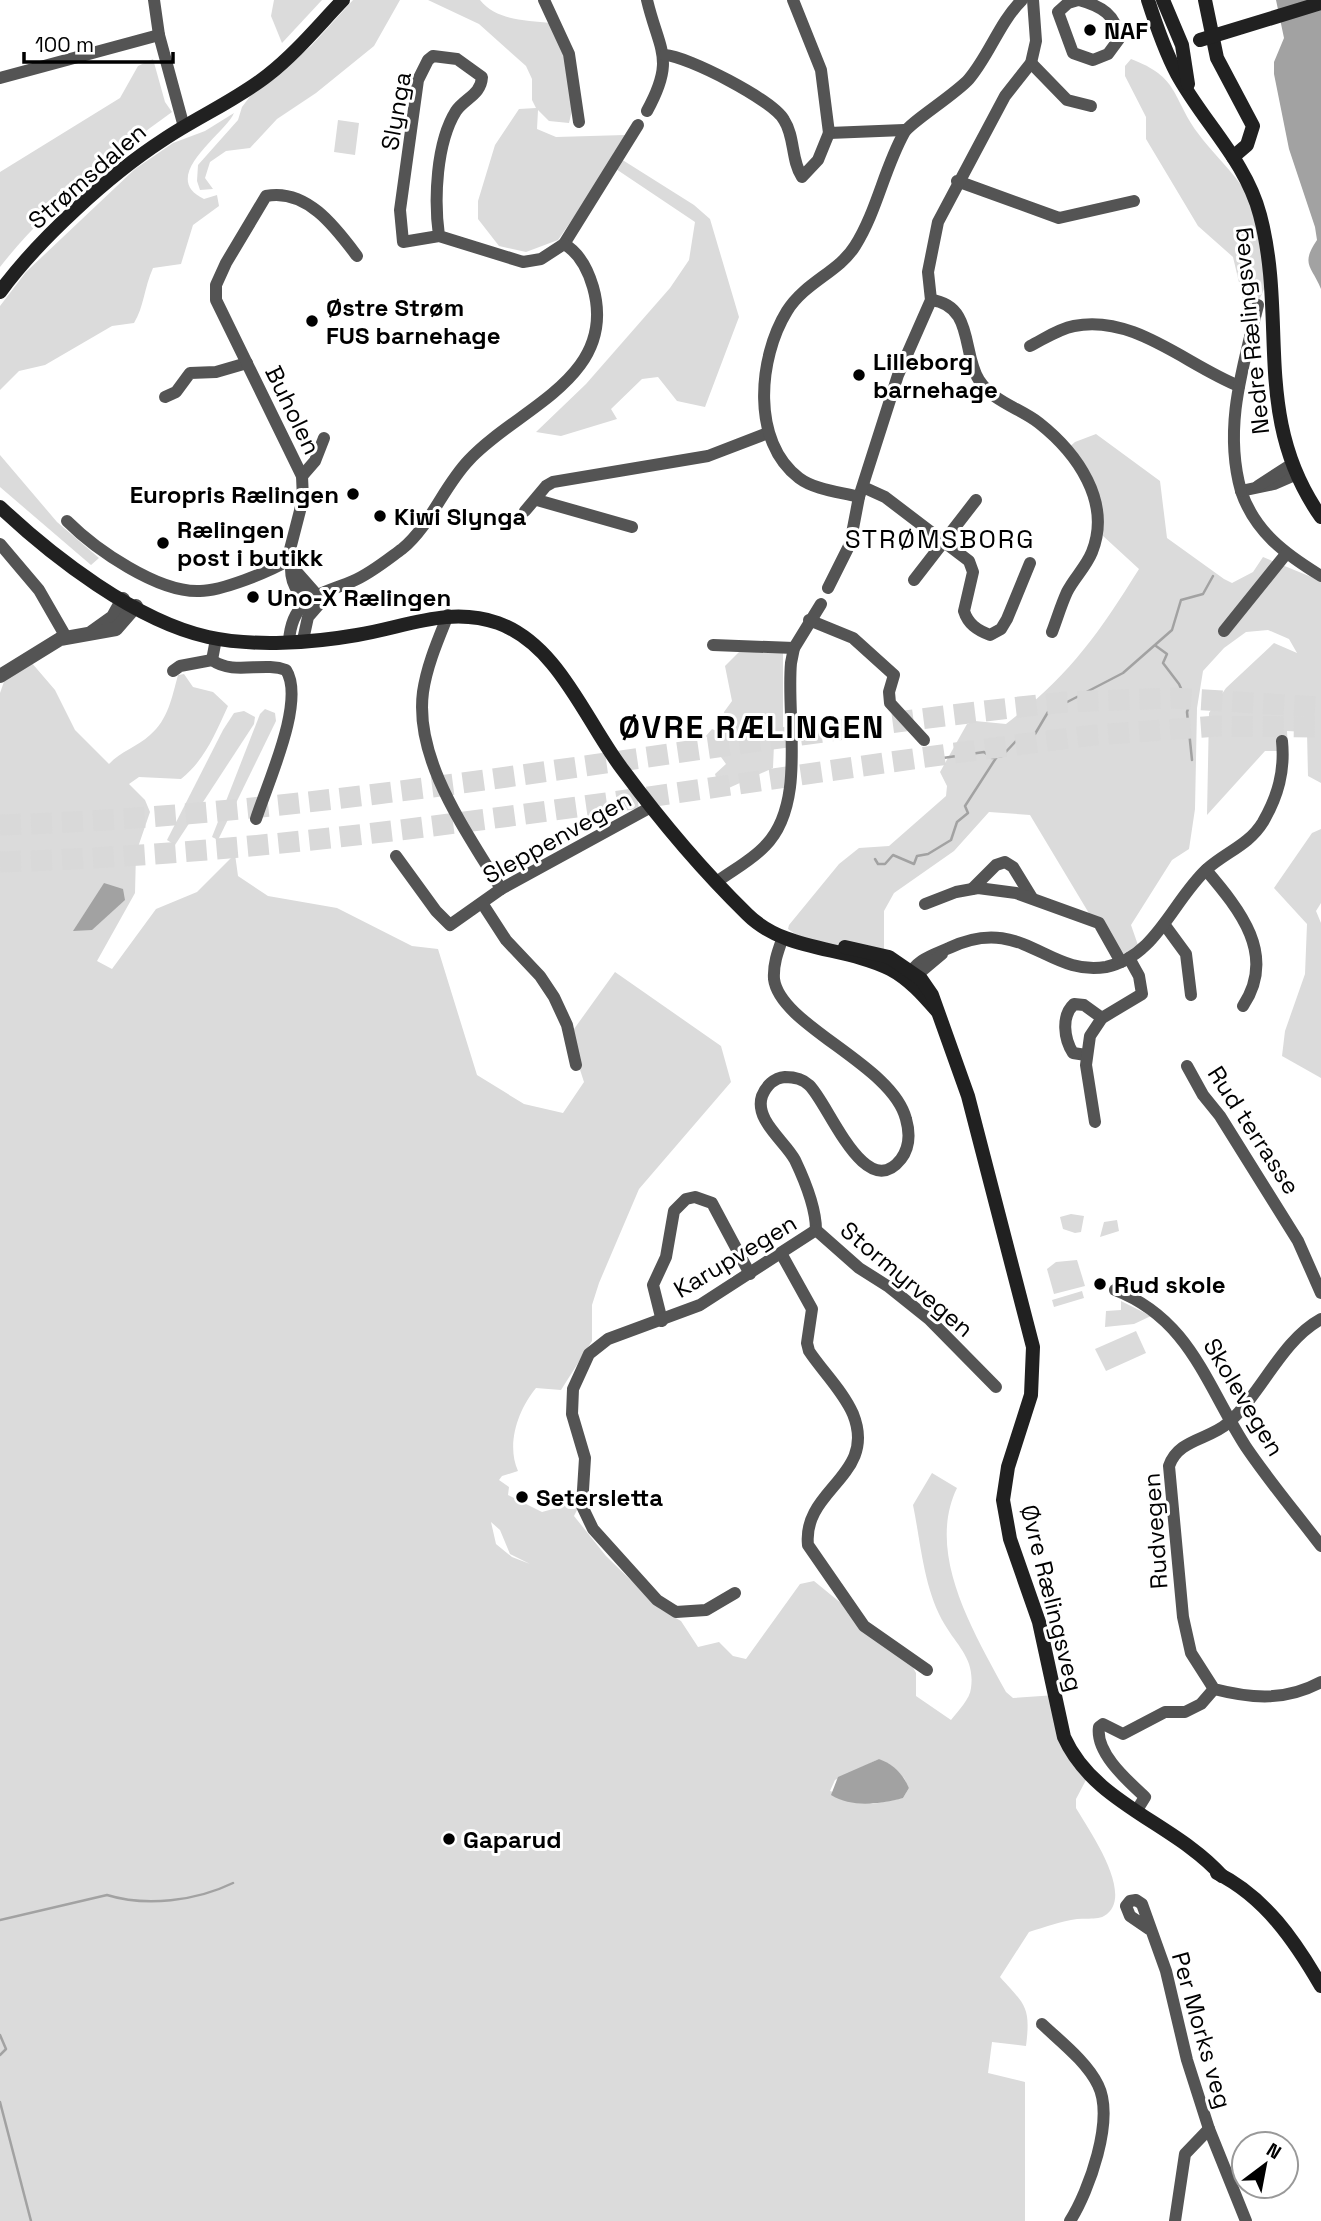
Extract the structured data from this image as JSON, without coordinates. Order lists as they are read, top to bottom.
{
  "streets": {
    "main road": ["Strømsdalen", "Nedre Rælingsveg", "Øvre Rælingsveg"],
    "street": [
      "Slynga",
      "Buholen",
      "Sleppenvegen",
      "Rud terrasse",
      "Karupvegen",
      "Stormyrvegen",
      "Skolevegen",
      "Rudvegen",
      "Per Morks veg"
    ]
  },
  "crossings": [
    ["Sleppenvegen", "Øvre Rælingsveg"],
    ["Karupvegen", "Stormyrvegen"],
    ["Stormyrvegen", "Øvre Rælingsveg"],
    ["Skolevegen", "Rudvegen"]
  ],
  "districts": ["STRØMSBORG", "ØVRE RÆLINGEN"],
  "places": [
    "NAF",
    "Østre Strøm FUS barnehage",
    "Lilleborg barnehage",
    "Europris Rælingen",
    "Kiwi Slynga",
    "Rælingen post i butikk",
    "Uno-X Rælingen",
    "Rud skole",
    "Setersletta",
    "Gaparud"
  ],
  "scale_bar": "100 m",
  "north": "top right"
}
